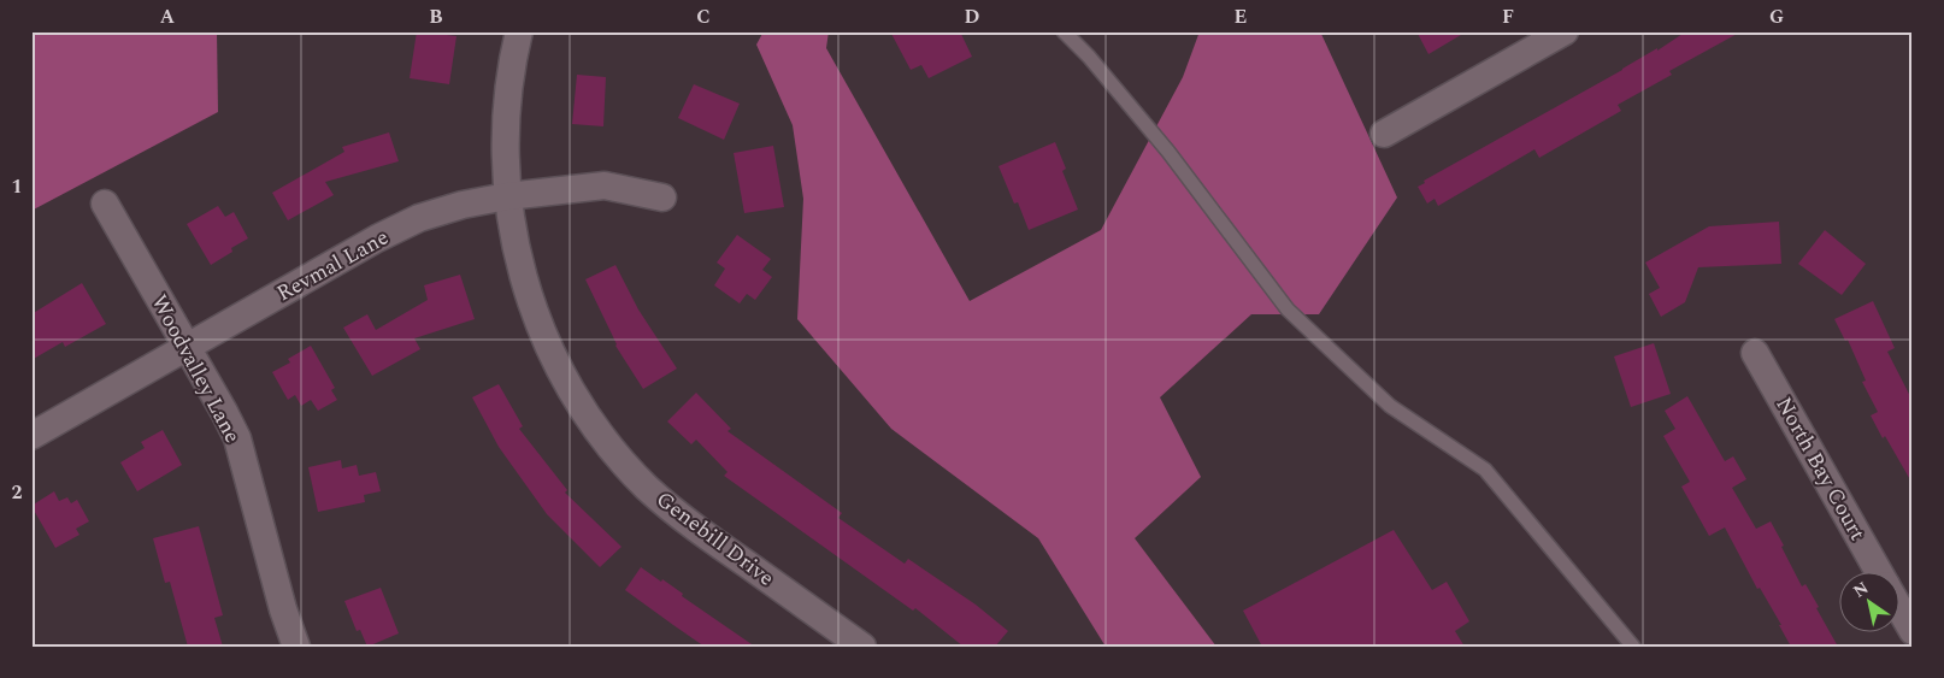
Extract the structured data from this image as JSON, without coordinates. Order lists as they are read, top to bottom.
{
  "streets": {
    "street": [
      "Revmal Lane",
      "Woodvalley Lane",
      "North Bay Court",
      "Genebill Drive"
    ]
  },
  "crossings": [
    ["Revmal Lane", "Woodvalley Lane"],
    ["Revmal Lane", "Genebill Drive"]
  ],
  "north": "top left",
  "grid": {
    "columns": [
      "A",
      "B",
      "C",
      "D",
      "E",
      "F",
      "G"
    ],
    "rows": ["1", "2"]
  }
}
